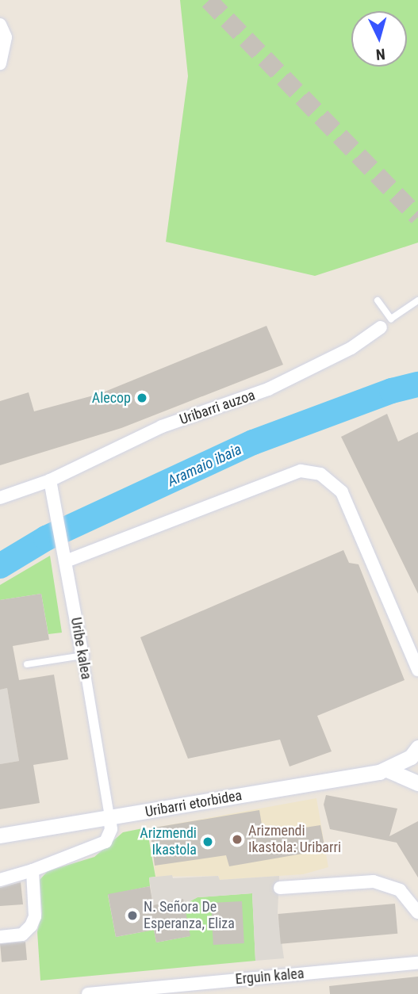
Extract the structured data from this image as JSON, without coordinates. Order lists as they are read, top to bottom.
{
  "streets": {
    "street": [
      "Uribarri auzoa",
      "Uribe kalea",
      "Uribarri etorbidea",
      "Erguin kalea"
    ]
  },
  "crossings": [
    ["Uribarri auzoa", "Uribe kalea"],
    ["Uribe kalea", "Uribarri etorbidea"]
  ],
  "water": ["Aramaio ibaia"],
  "places": [
    "Alecop",
    "Arizmendi Ikastola: Uribarri",
    "Arizmendi Ikastola",
    "N. Señora De Esperanza, Eliza"
  ],
  "north": "bottom"
}
